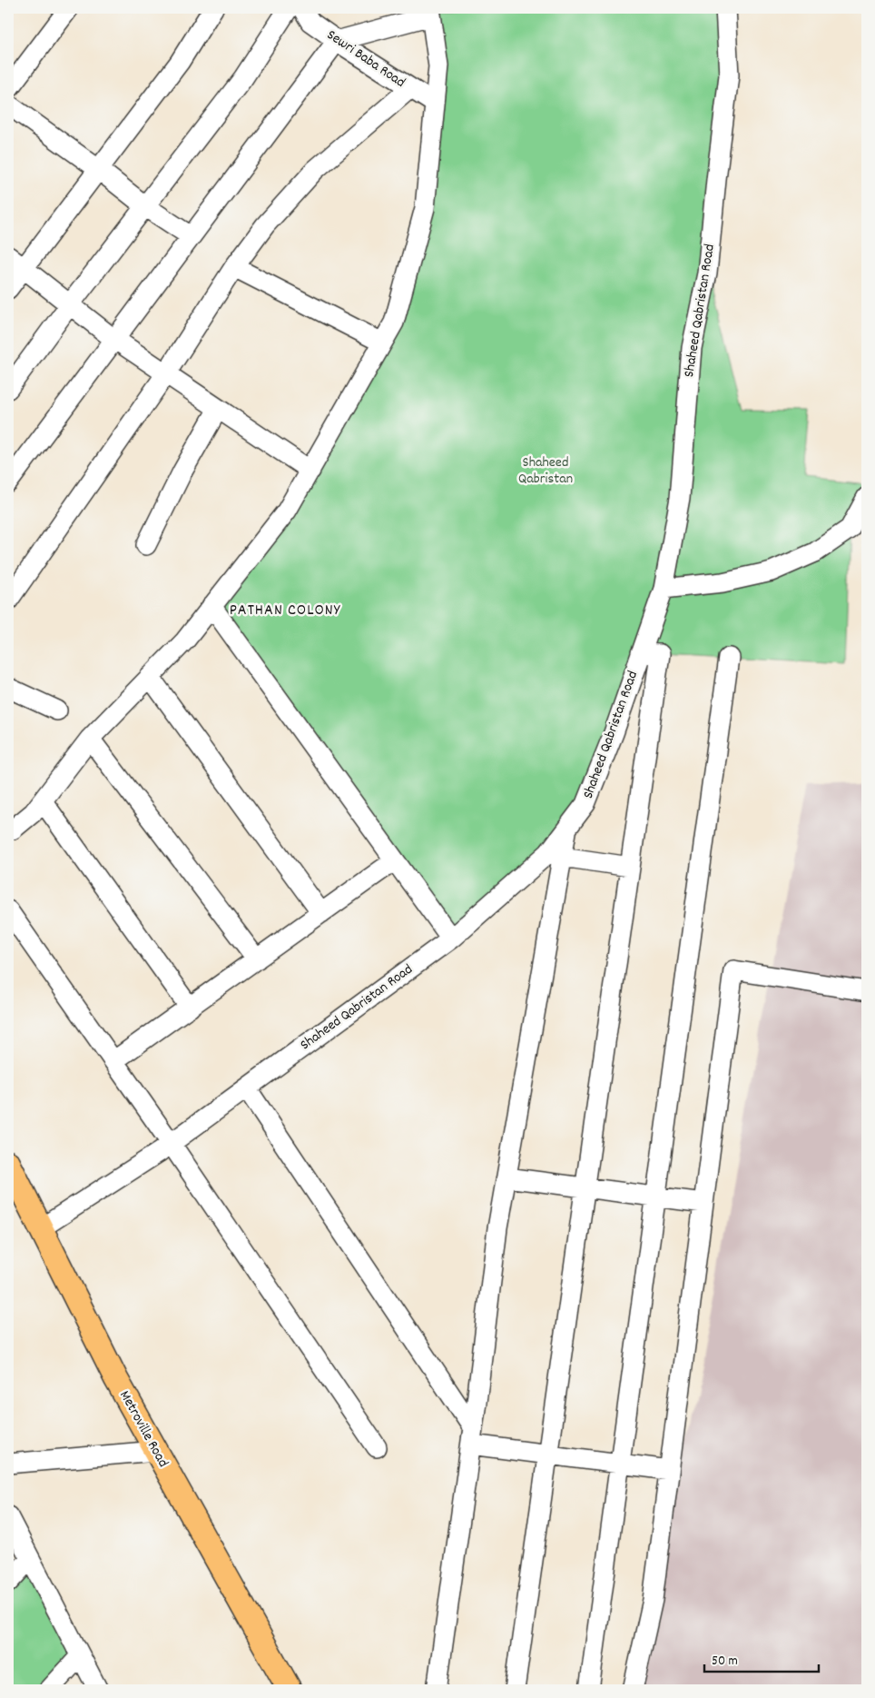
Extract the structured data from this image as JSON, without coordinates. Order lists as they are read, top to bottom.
{
  "streets": {
    "main road": ["Metroville Road"],
    "street": ["Sewri Baba Road", "Shaheed Qabristan Road"]
  },
  "crossings": [
    ["Shaheed Qabristan Road", "Metroville Road"]
  ],
  "districts": ["PATHAN COLONY"],
  "parks": ["Shaheed Qabristan"],
  "scale_bar": "50 m"
}
